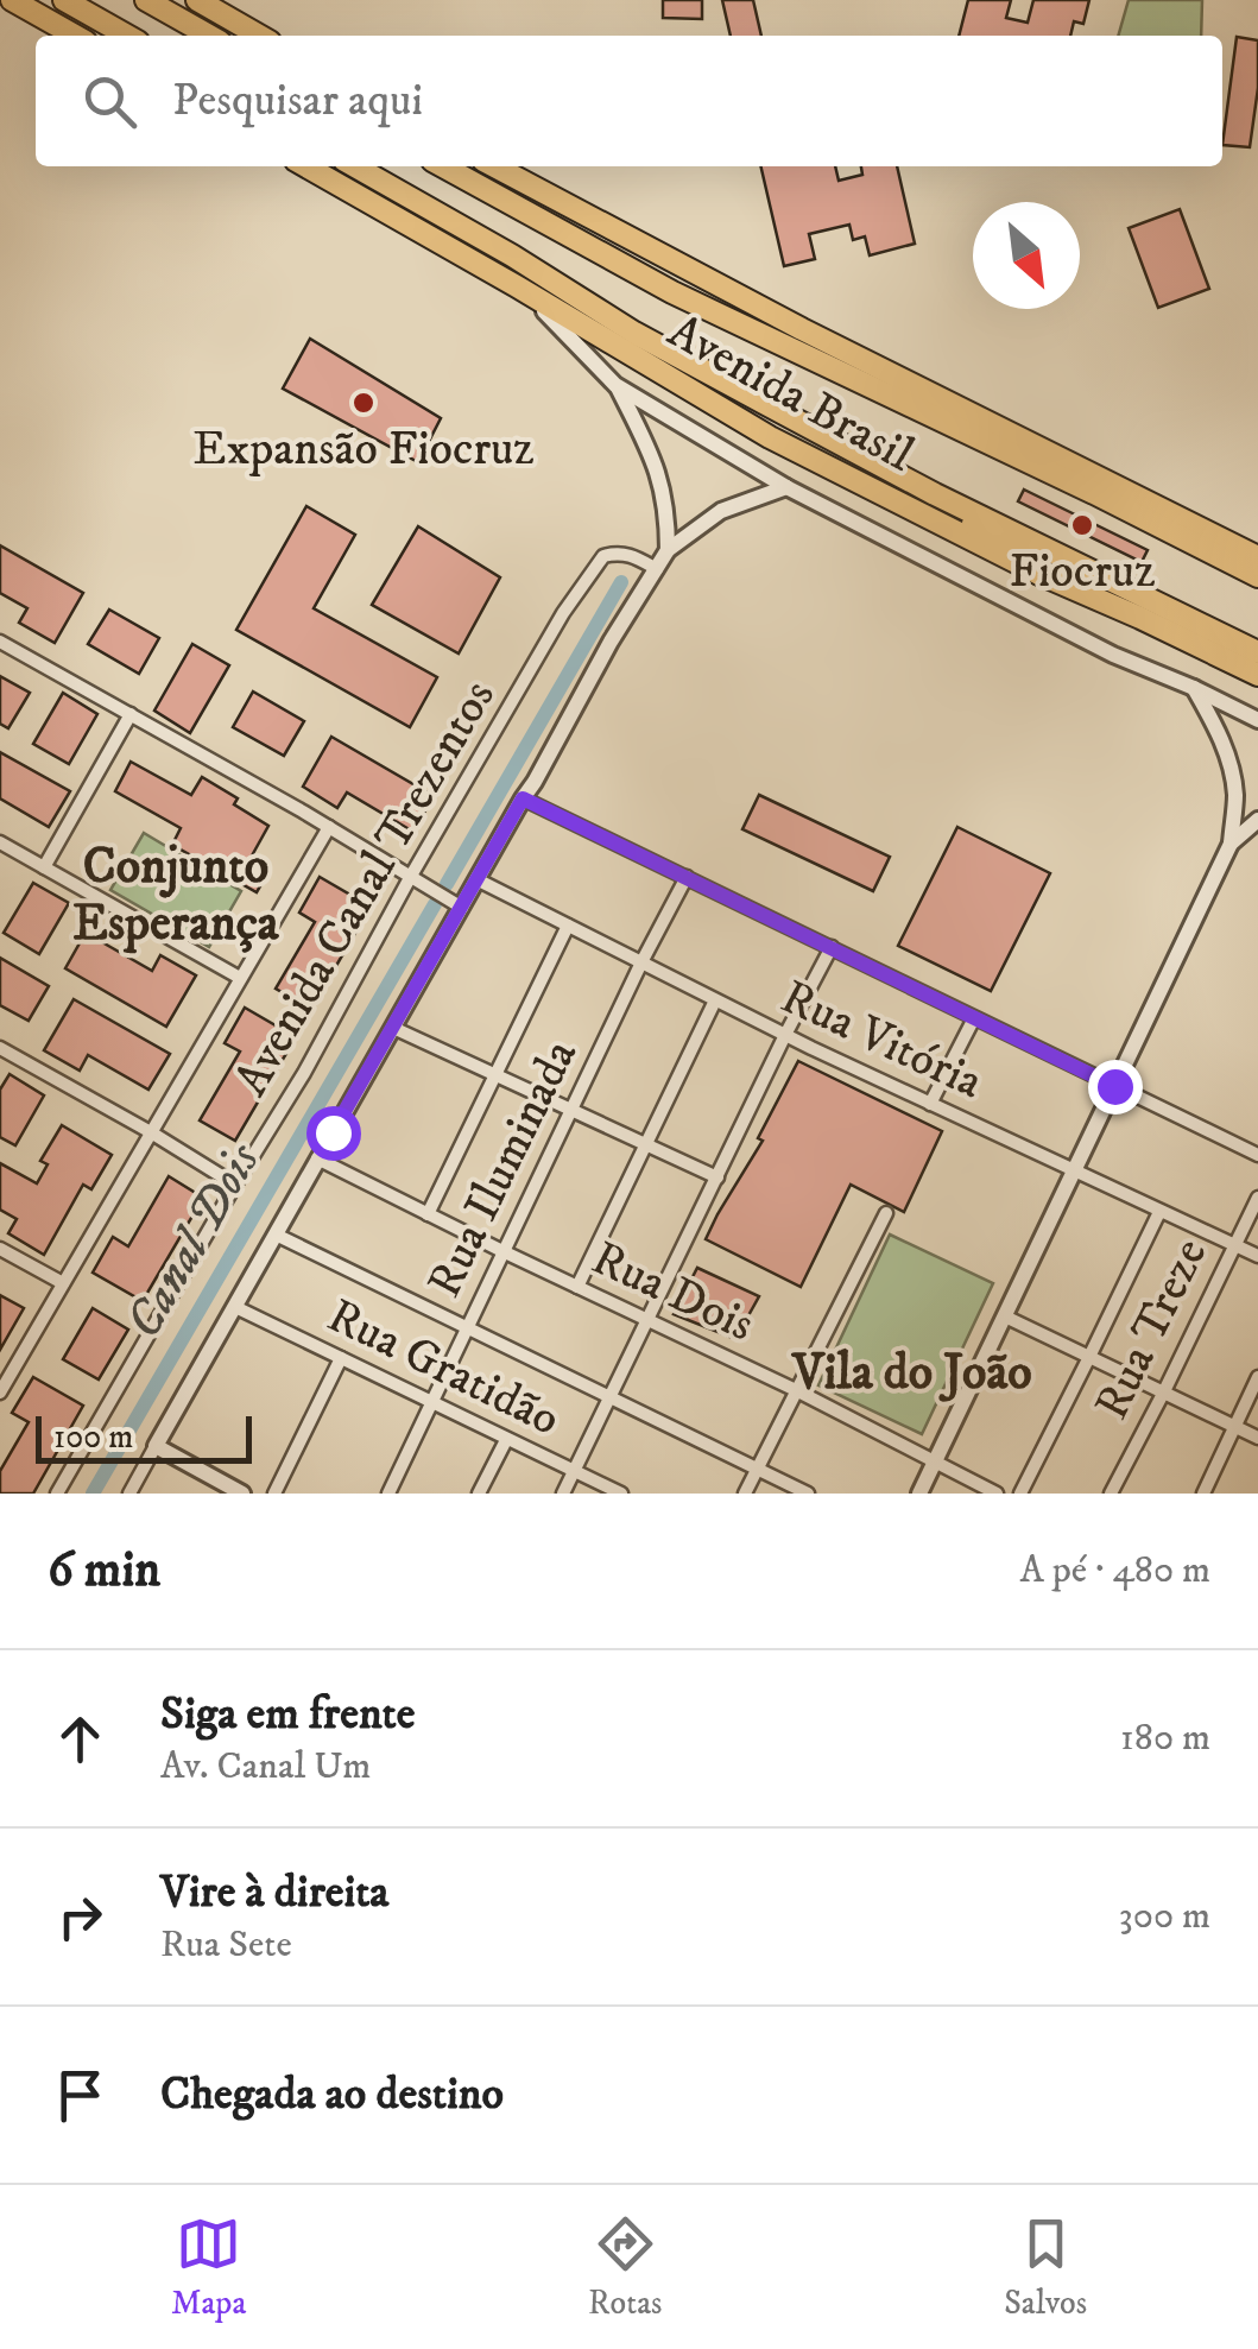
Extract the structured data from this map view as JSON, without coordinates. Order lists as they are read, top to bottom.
{
  "streets": {
    "highway": ["Avenida Brasil"],
    "street": [
      "Avenida Canal Trezentos",
      "Rua Vitória",
      "Rua Iluminada",
      "Rua Dois",
      "Rua Treze",
      "Rua Gratidão"
    ]
  },
  "crossings": [
    ["Rua Vitória", "Rua Iluminada"],
    ["Rua Vitória", "Rua Treze"],
    ["Rua Iluminada", "Rua Dois"],
    ["Rua Iluminada", "Rua Gratidão"]
  ],
  "districts": ["Conjunto Esperança", "Vila do João"],
  "water": ["Canal Dois"],
  "places": ["Expansão Fiocruz", "Fiocruz"],
  "scale_bar": "100 m",
  "north": "bottom right",
  "page": {
    "search": "Pesquisar aqui",
    "scale": "100 m",
    "heading": ["6 min", "A pé · 480 m"],
    "list": [
      ["Siga em frente", "Av. Canal Um", "180 m"],
      ["Vire à direita", "Rua Sete", "300 m"],
      "Chegada ao destino"
    ],
    "nav": ["Mapa", "Rotas", "Salvos"]
  }
}
